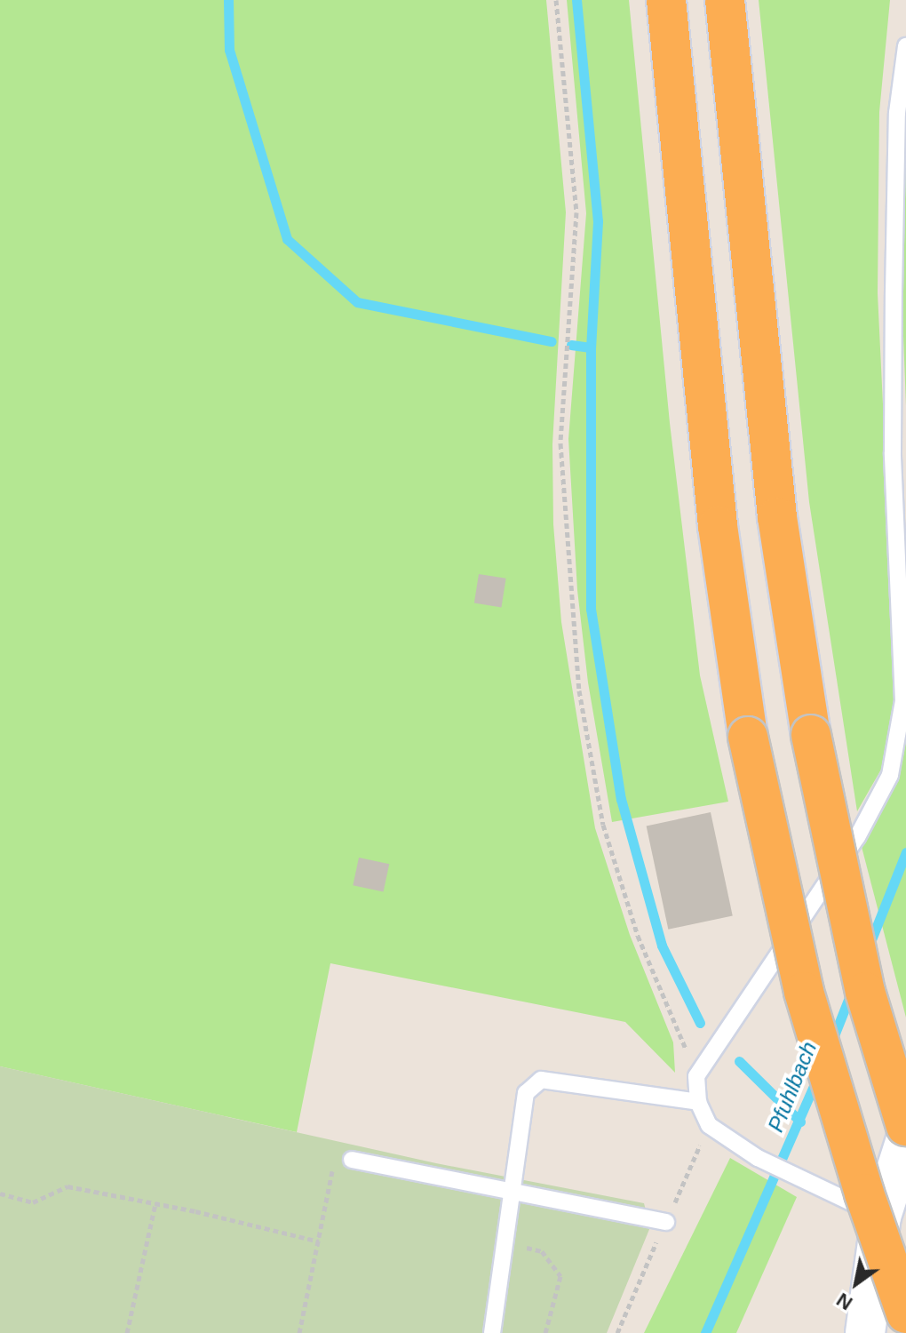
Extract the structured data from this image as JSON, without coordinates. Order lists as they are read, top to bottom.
{
  "water": ["Pfuhlbach"],
  "north": "bottom left"
}
